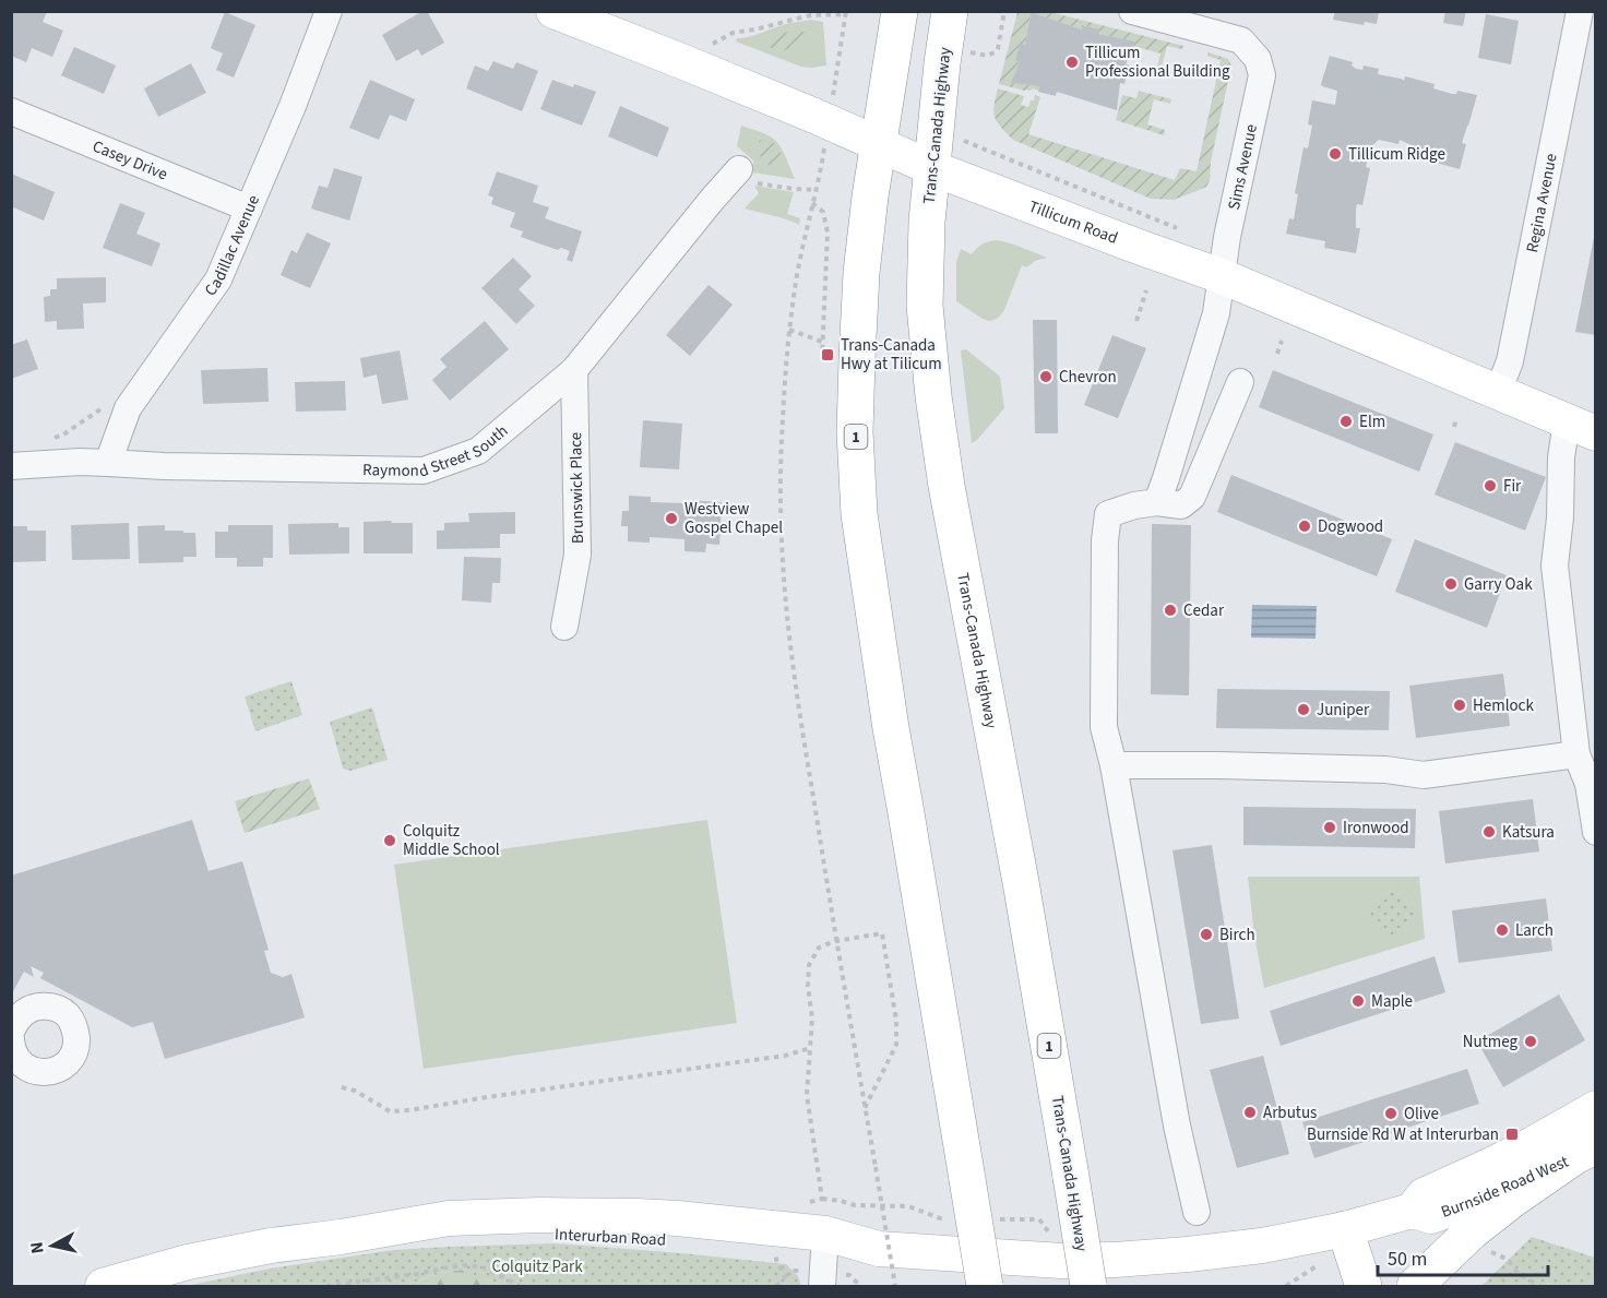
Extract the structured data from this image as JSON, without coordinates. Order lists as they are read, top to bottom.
{
  "streets": {
    "highway": ["Trans-Canada Highway", "1"],
    "main road": ["Tillicum Road", "Burnside Road West", "Interurban Road"],
    "street": [
      "Casey Drive",
      "Sims Avenue",
      "Regina Avenue",
      "Cadillac Avenue",
      "Raymond Street South",
      "Brunswick Place"
    ]
  },
  "crossings": [
    ["Trans-Canada Highway", "Tillicum Road"],
    ["Casey Drive", "Cadillac Avenue"],
    ["Sims Avenue", "Tillicum Road"],
    ["Regina Avenue", "Tillicum Road"],
    ["Tillicum Road", "1"],
    ["Cadillac Avenue", "Raymond Street South"],
    ["Raymond Street South", "Brunswick Place"]
  ],
  "parks": ["Colquitz Park"],
  "places": {
    "other": [
      "Tillicum Professional Building",
      "Tillicum Ridge",
      "Chevron",
      "Elm",
      "Fir",
      "Westview Gospel Chapel",
      "Dogwood",
      "Garry Oak",
      "Cedar",
      "Hemlock",
      "Juniper",
      "Ironwood",
      "Katsura",
      "Colquitz Middle School",
      "Larch",
      "Birch",
      "Maple",
      "Nutmeg",
      "Arbutus",
      "Olive"
    ],
    "transit": ["Trans-Canada Hwy at Tilicum", "Burnside Rd W at Interurban"]
  },
  "scale_bar": "50 m",
  "north": "left"
}
